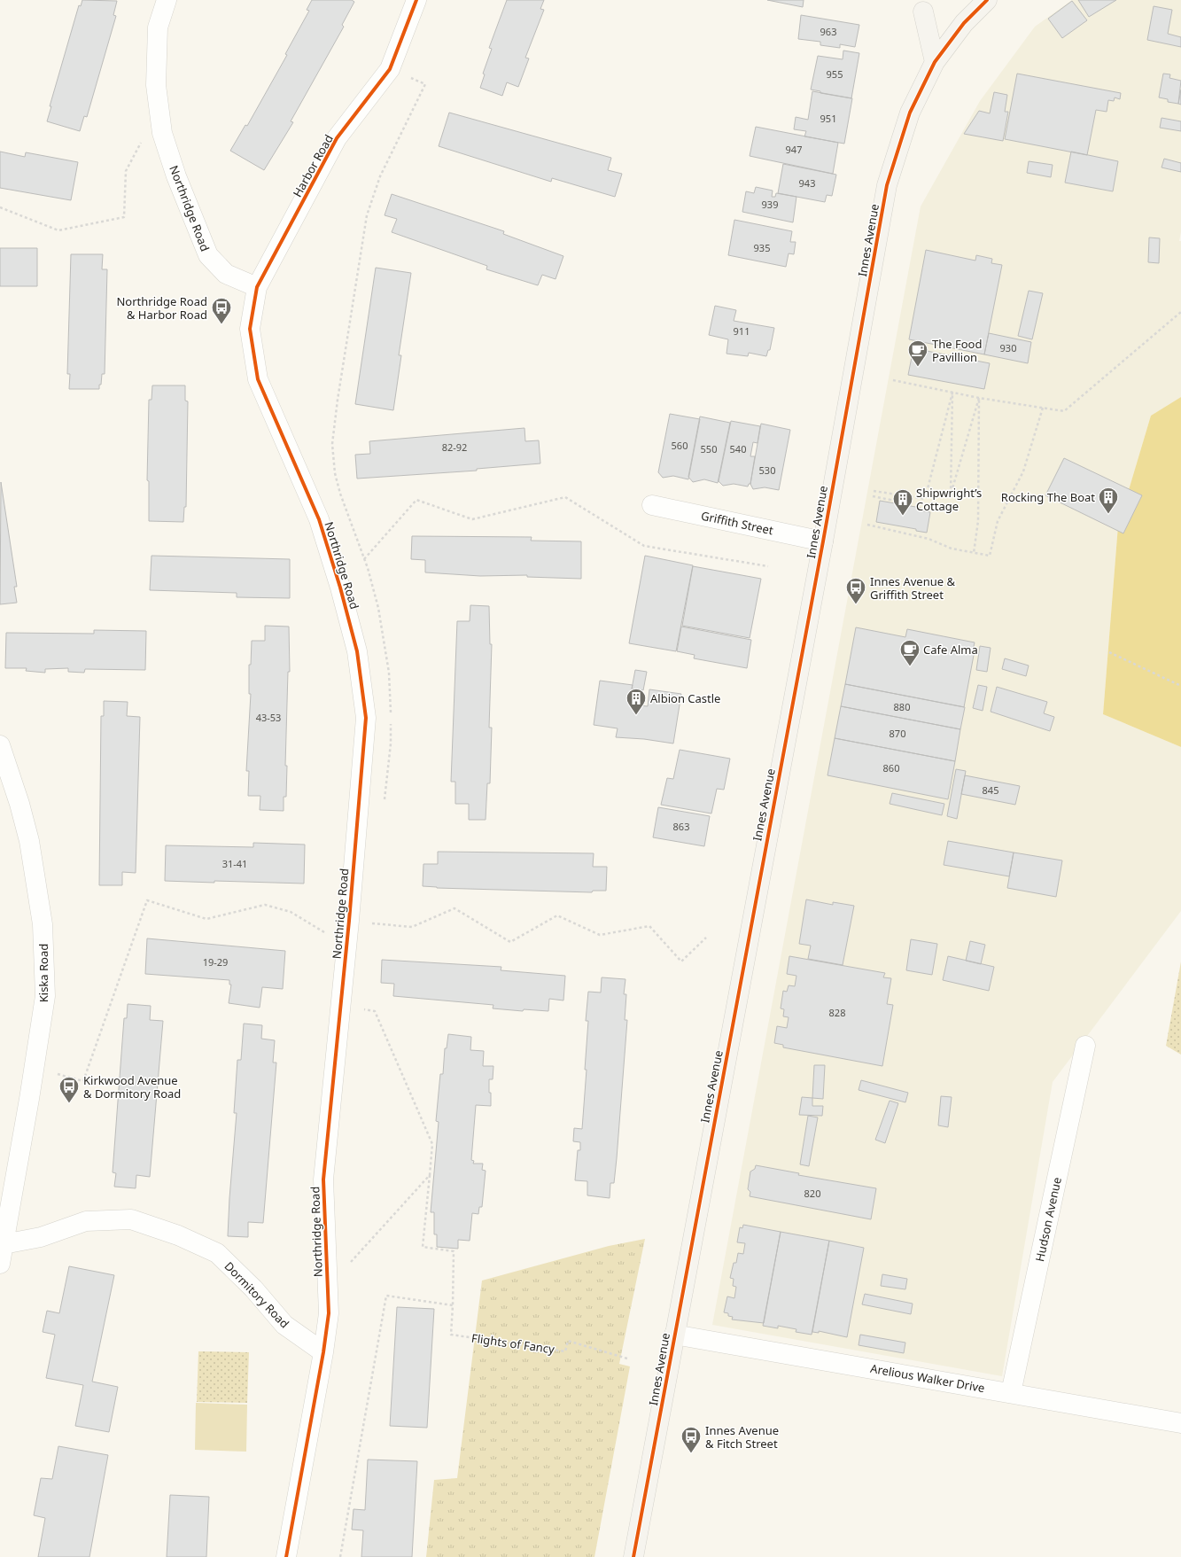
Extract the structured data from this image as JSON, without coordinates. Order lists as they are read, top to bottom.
{
  "streets": {
    "main road": ["Innes Avenue"],
    "street": [
      "Harbor Road",
      "Northridge Road",
      "Griffith Street",
      "Kiska Road",
      "Hudson Avenue",
      "Dormitory Road",
      "Arelious Walker Drive"
    ],
    "path": ["Flights of Fancy"]
  },
  "crossings": [
    ["Harbor Road", "Northridge Road"],
    ["Northridge Road", "Dormitory Road"],
    ["Innes Avenue", "Griffith Street"],
    ["Innes Avenue", "Arelious Walker Drive"],
    ["Kiska Road", "Dormitory Road"],
    ["Hudson Avenue", "Arelious Walker Drive"]
  ],
  "places": {
    "bus stop": [
      "Northridge Road & Harbor Road",
      "Innes Avenue & Griffith Street",
      "Kirkwood Avenue & Dormitory Road",
      "Innes Avenue & Fitch Street"
    ],
    "cafe": ["The Food Pavillion", "Cafe Alma"],
    "building": ["Rocking The Boat", "Shipwright’s Cottage", "Albion Castle"]
  },
  "house_numbers": [
    "963",
    "955",
    "951",
    "947",
    "943",
    "939",
    "935",
    "911",
    "930",
    "560",
    "82-92",
    "550",
    "540",
    "530",
    "880",
    "43-53",
    "870",
    "860",
    "845",
    "863",
    "31-41",
    "19-29",
    "828",
    "820"
  ]
}
